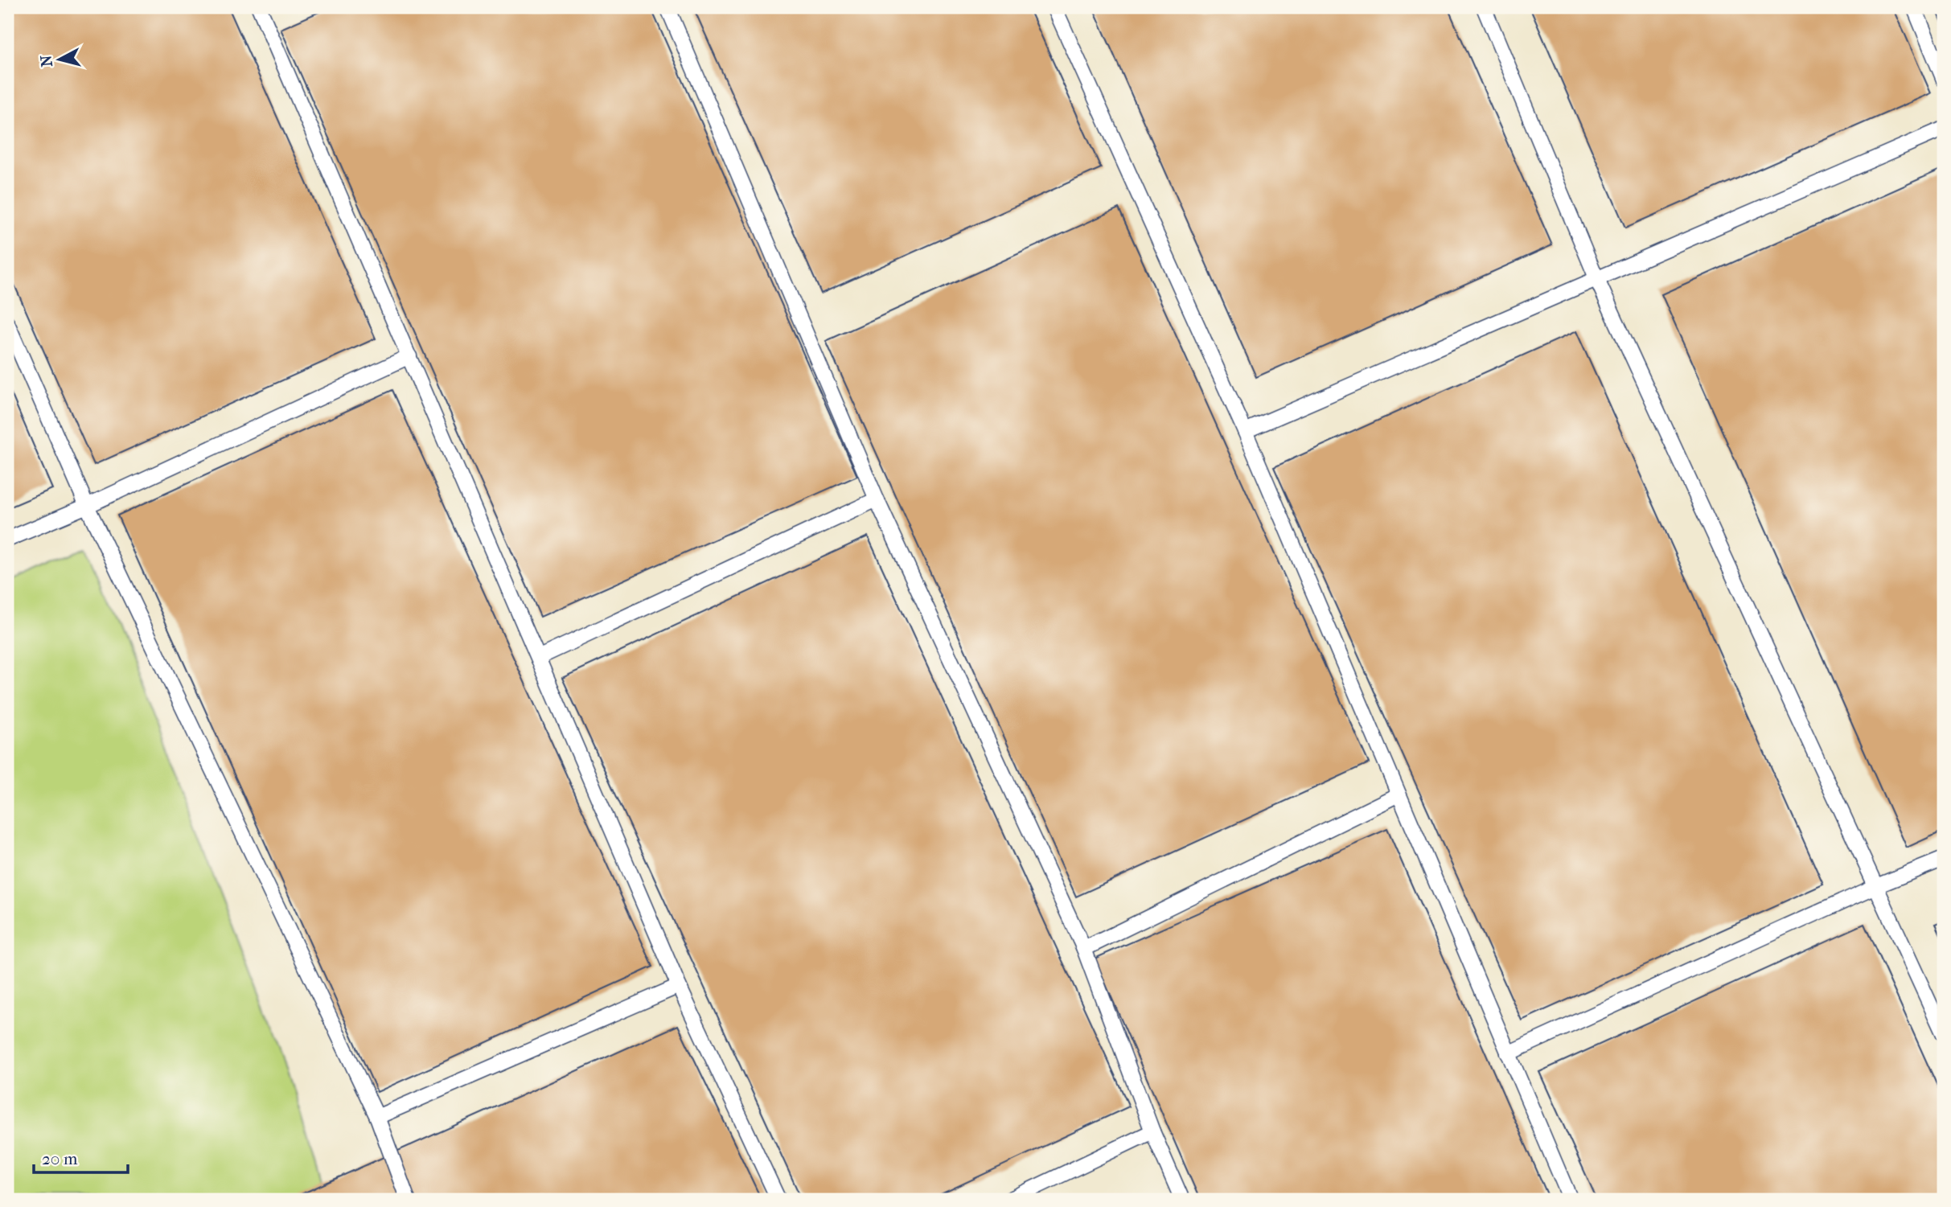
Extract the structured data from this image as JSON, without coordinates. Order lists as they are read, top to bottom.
{
  "scale_bar": "20 m",
  "north": "left"
}
